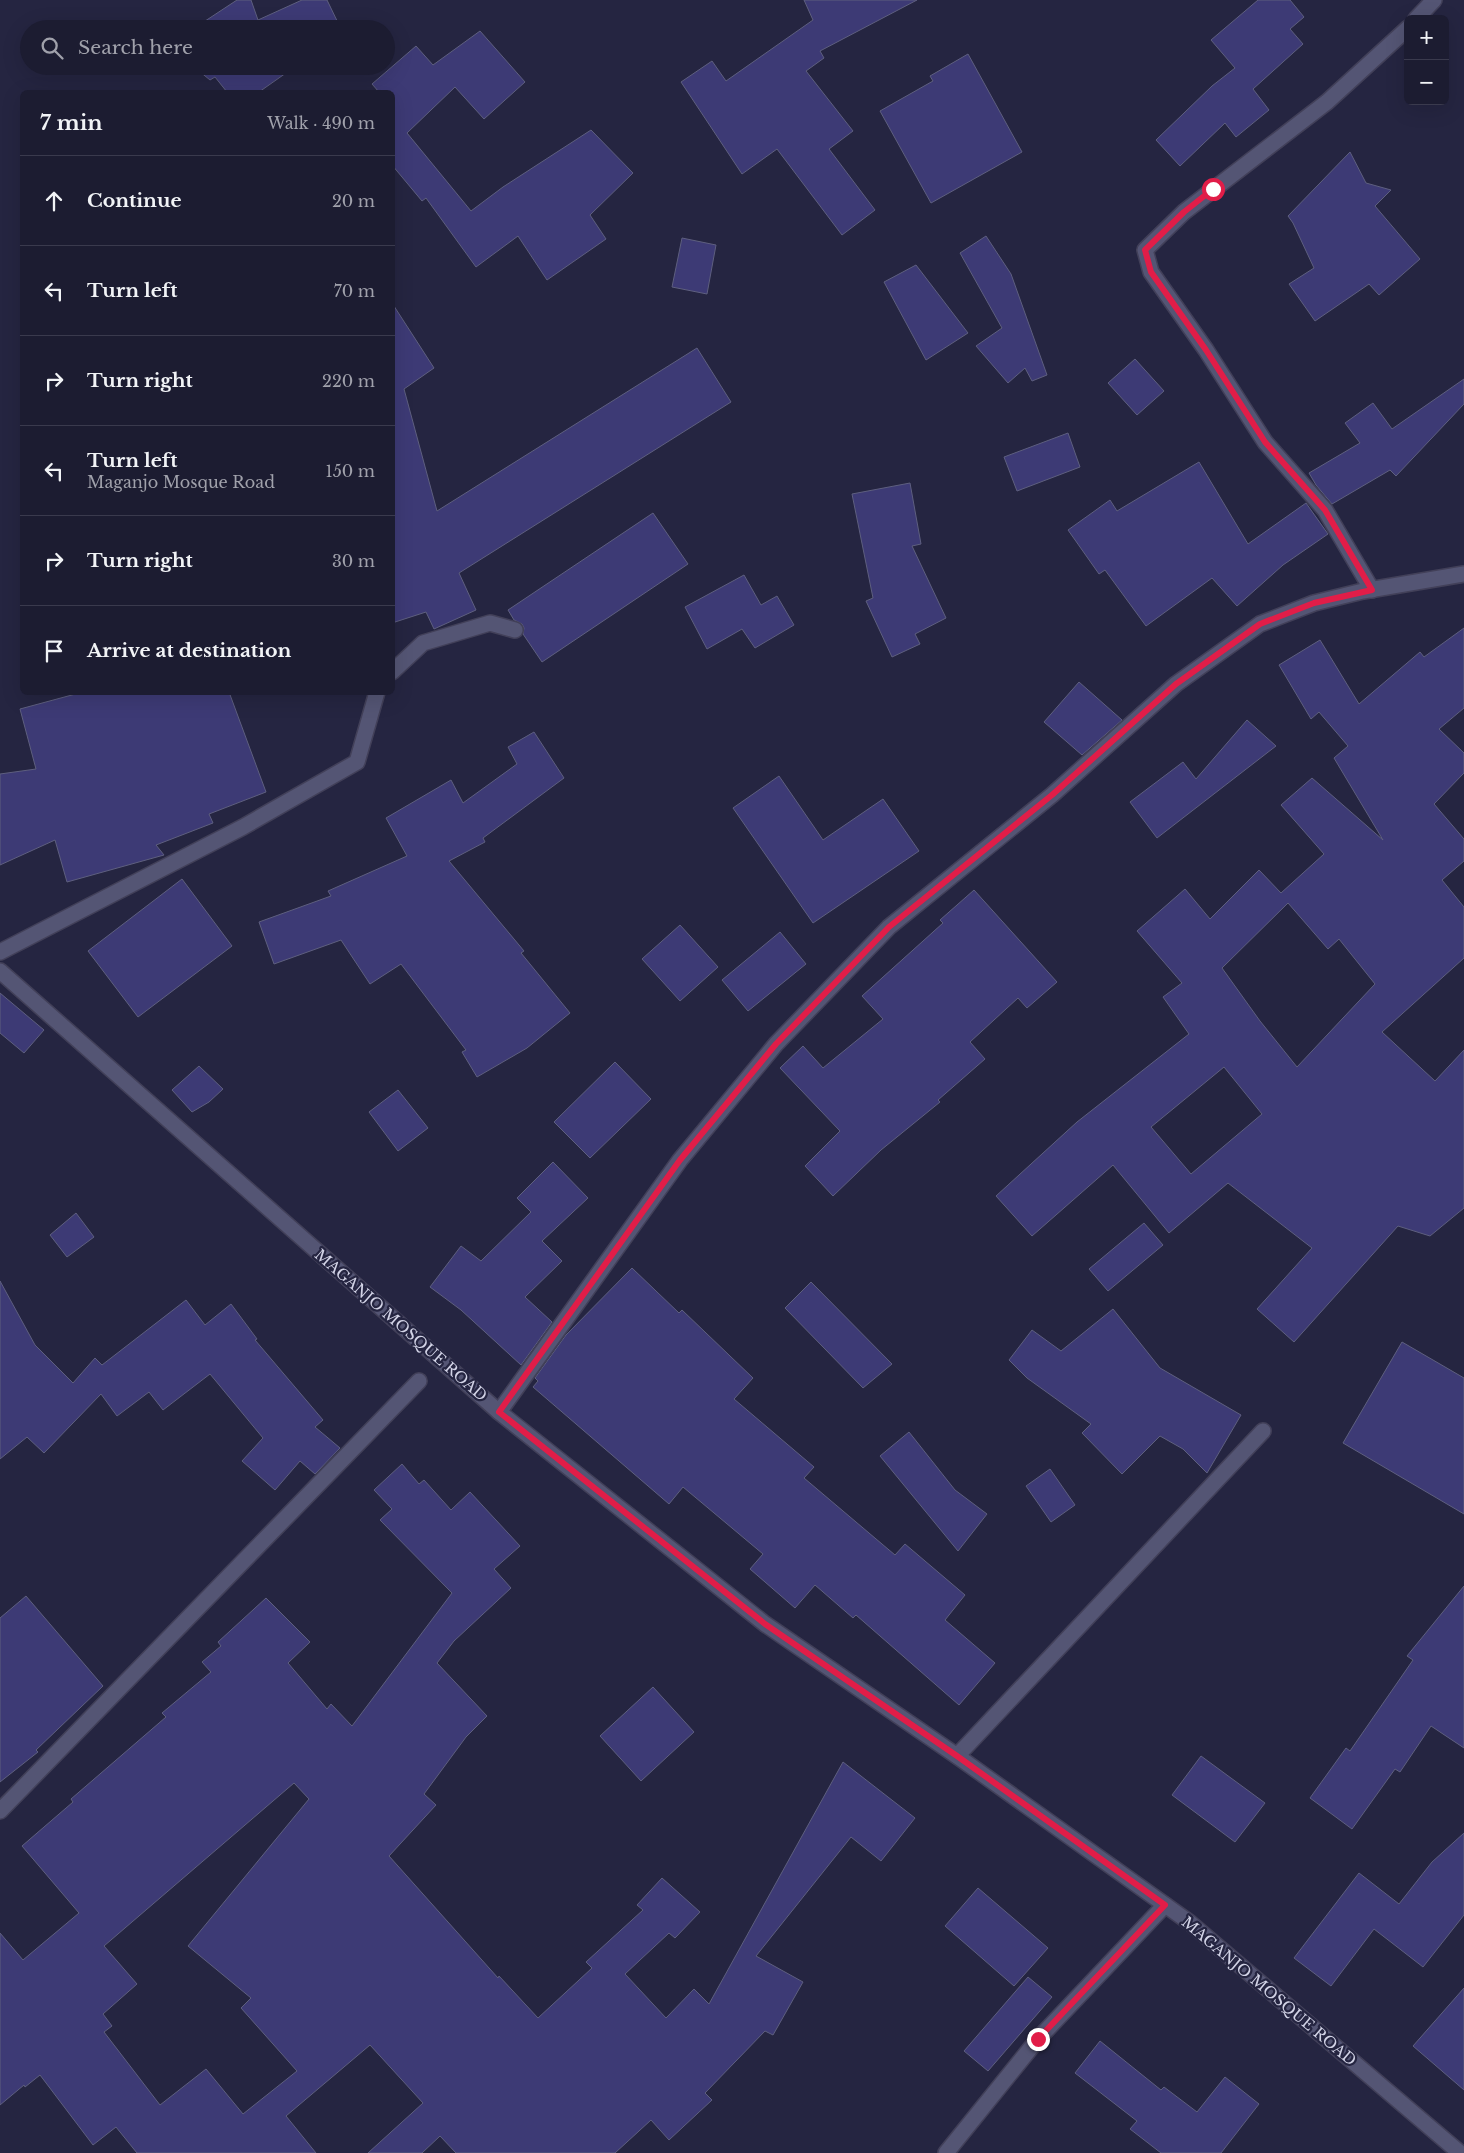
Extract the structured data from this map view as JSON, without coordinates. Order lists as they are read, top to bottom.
{
  "streets": {
    "street": ["MAGANJO MOSQUE ROAD"]
  },
  "page": {
    "map_buttons": ["+", "−"],
    "search": "Search here",
    "heading": ["7 min", "Walk · 490 m"],
    "list": [
      ["Continue", "20 m"],
      ["Turn left", "70 m"],
      ["Turn right", "220 m"],
      ["Turn left", "Maganjo Mosque Road", "150 m"],
      ["Turn right", "30 m"],
      "Arrive at destination"
    ]
  }
}
